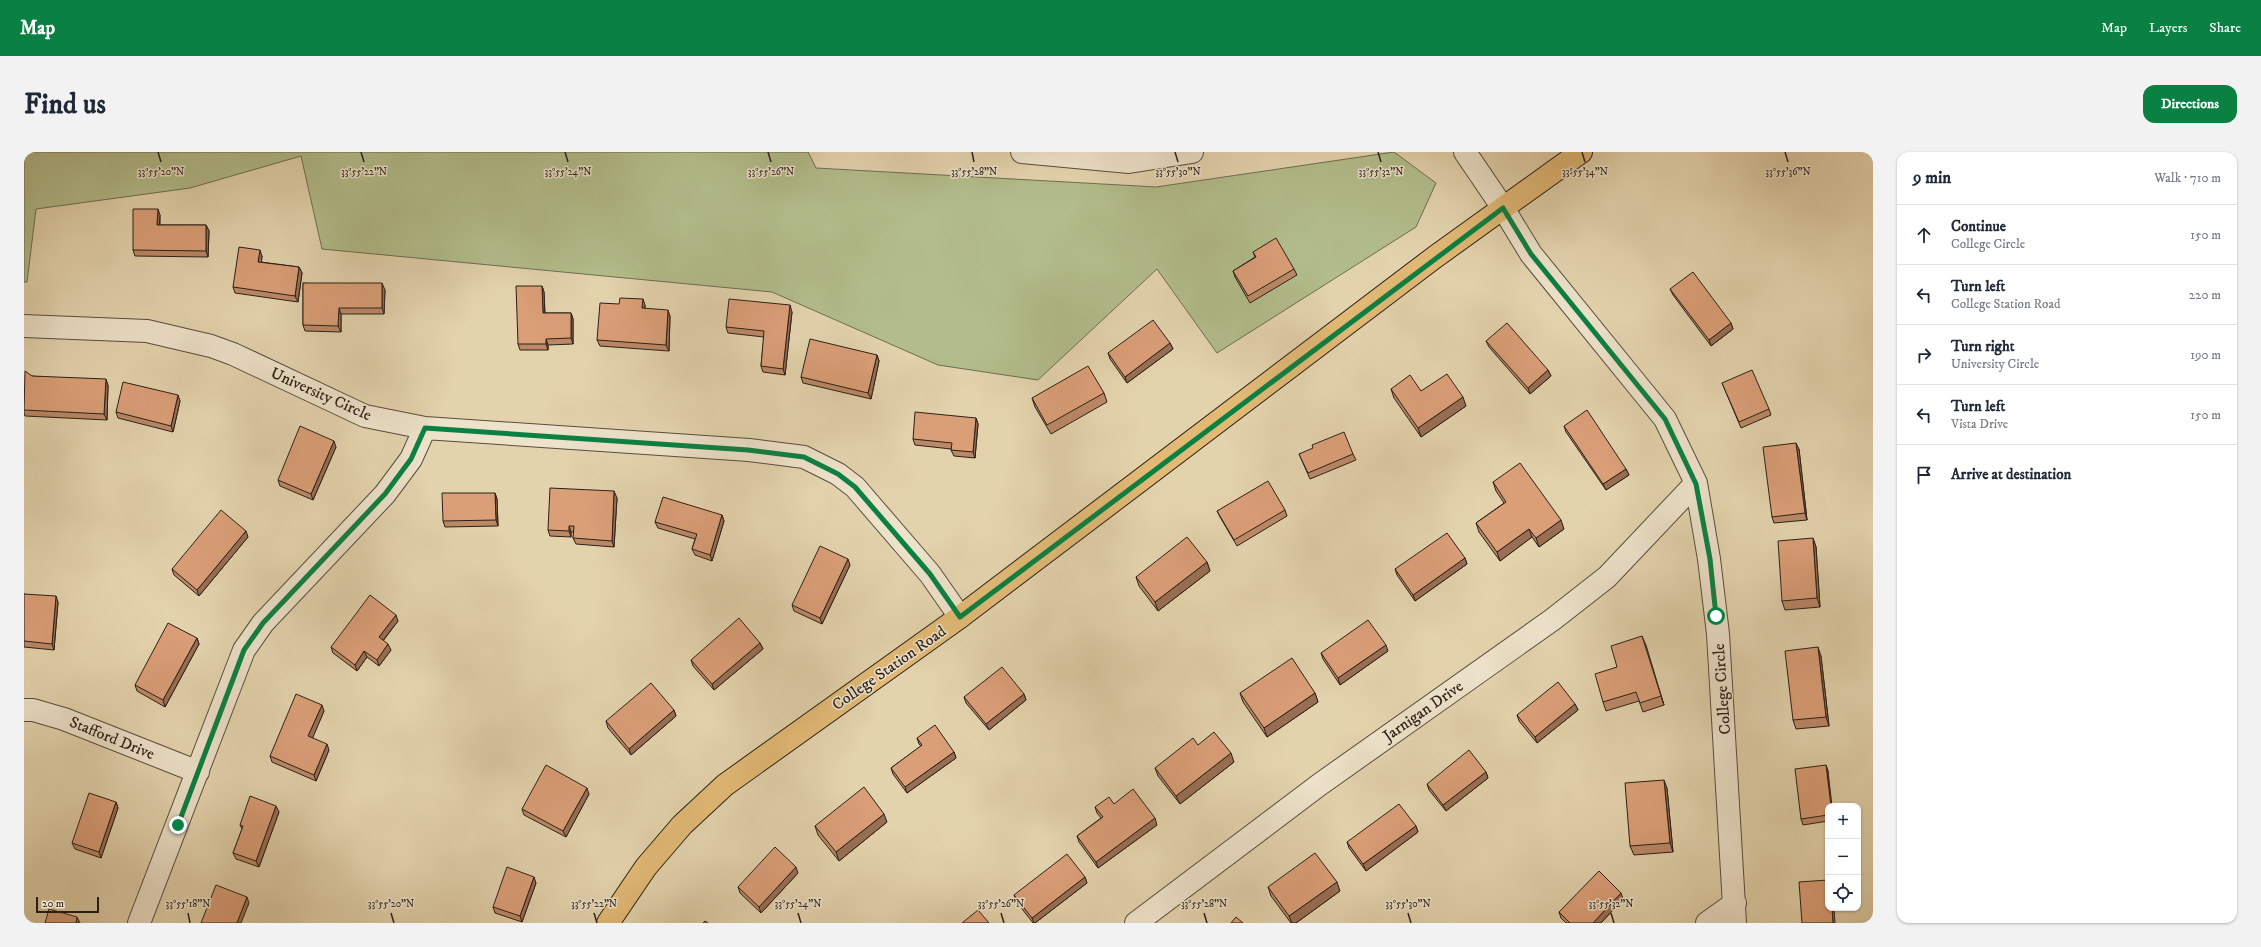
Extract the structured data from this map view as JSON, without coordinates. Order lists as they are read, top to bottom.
{
  "streets": {
    "main road": ["College Station Road"],
    "street": [
      "University Circle",
      "College Circle",
      "Jarnigan Drive",
      "Stafford Drive"
    ]
  },
  "crossings": [
    ["University Circle", "College Station Road"],
    ["College Station Road", "College Circle"],
    ["College Circle", "Jarnigan Drive"]
  ],
  "scale_bar": "20 m",
  "page": {
    "header": "Map",
    "nav": ["Map", "Layers", "Share"],
    "buttons": "Directions",
    "title": "Find us",
    "heading": ["9 min", "Walk · 710 m"],
    "list": [
      ["Continue", "College Circle", "150 m"],
      ["Turn left", "College Station Road", "220 m"],
      ["Turn right", "University Circle", "190 m"],
      ["Turn left", "Vista Drive", "150 m"],
      "Arrive at destination"
    ],
    "map_buttons": ["+", "−"],
    "scale": "20 m"
  },
  "coordinates": [
    "33°55'20\"N",
    "33°55'22\"N",
    "33°55'24\"N",
    "33°55'26\"N",
    "33°55'28\"N",
    "33°55'30\"N",
    "33°55'32\"N",
    "33°55'34\"N",
    "33°55'36\"N",
    "33°55'18\"N"
  ]
}
